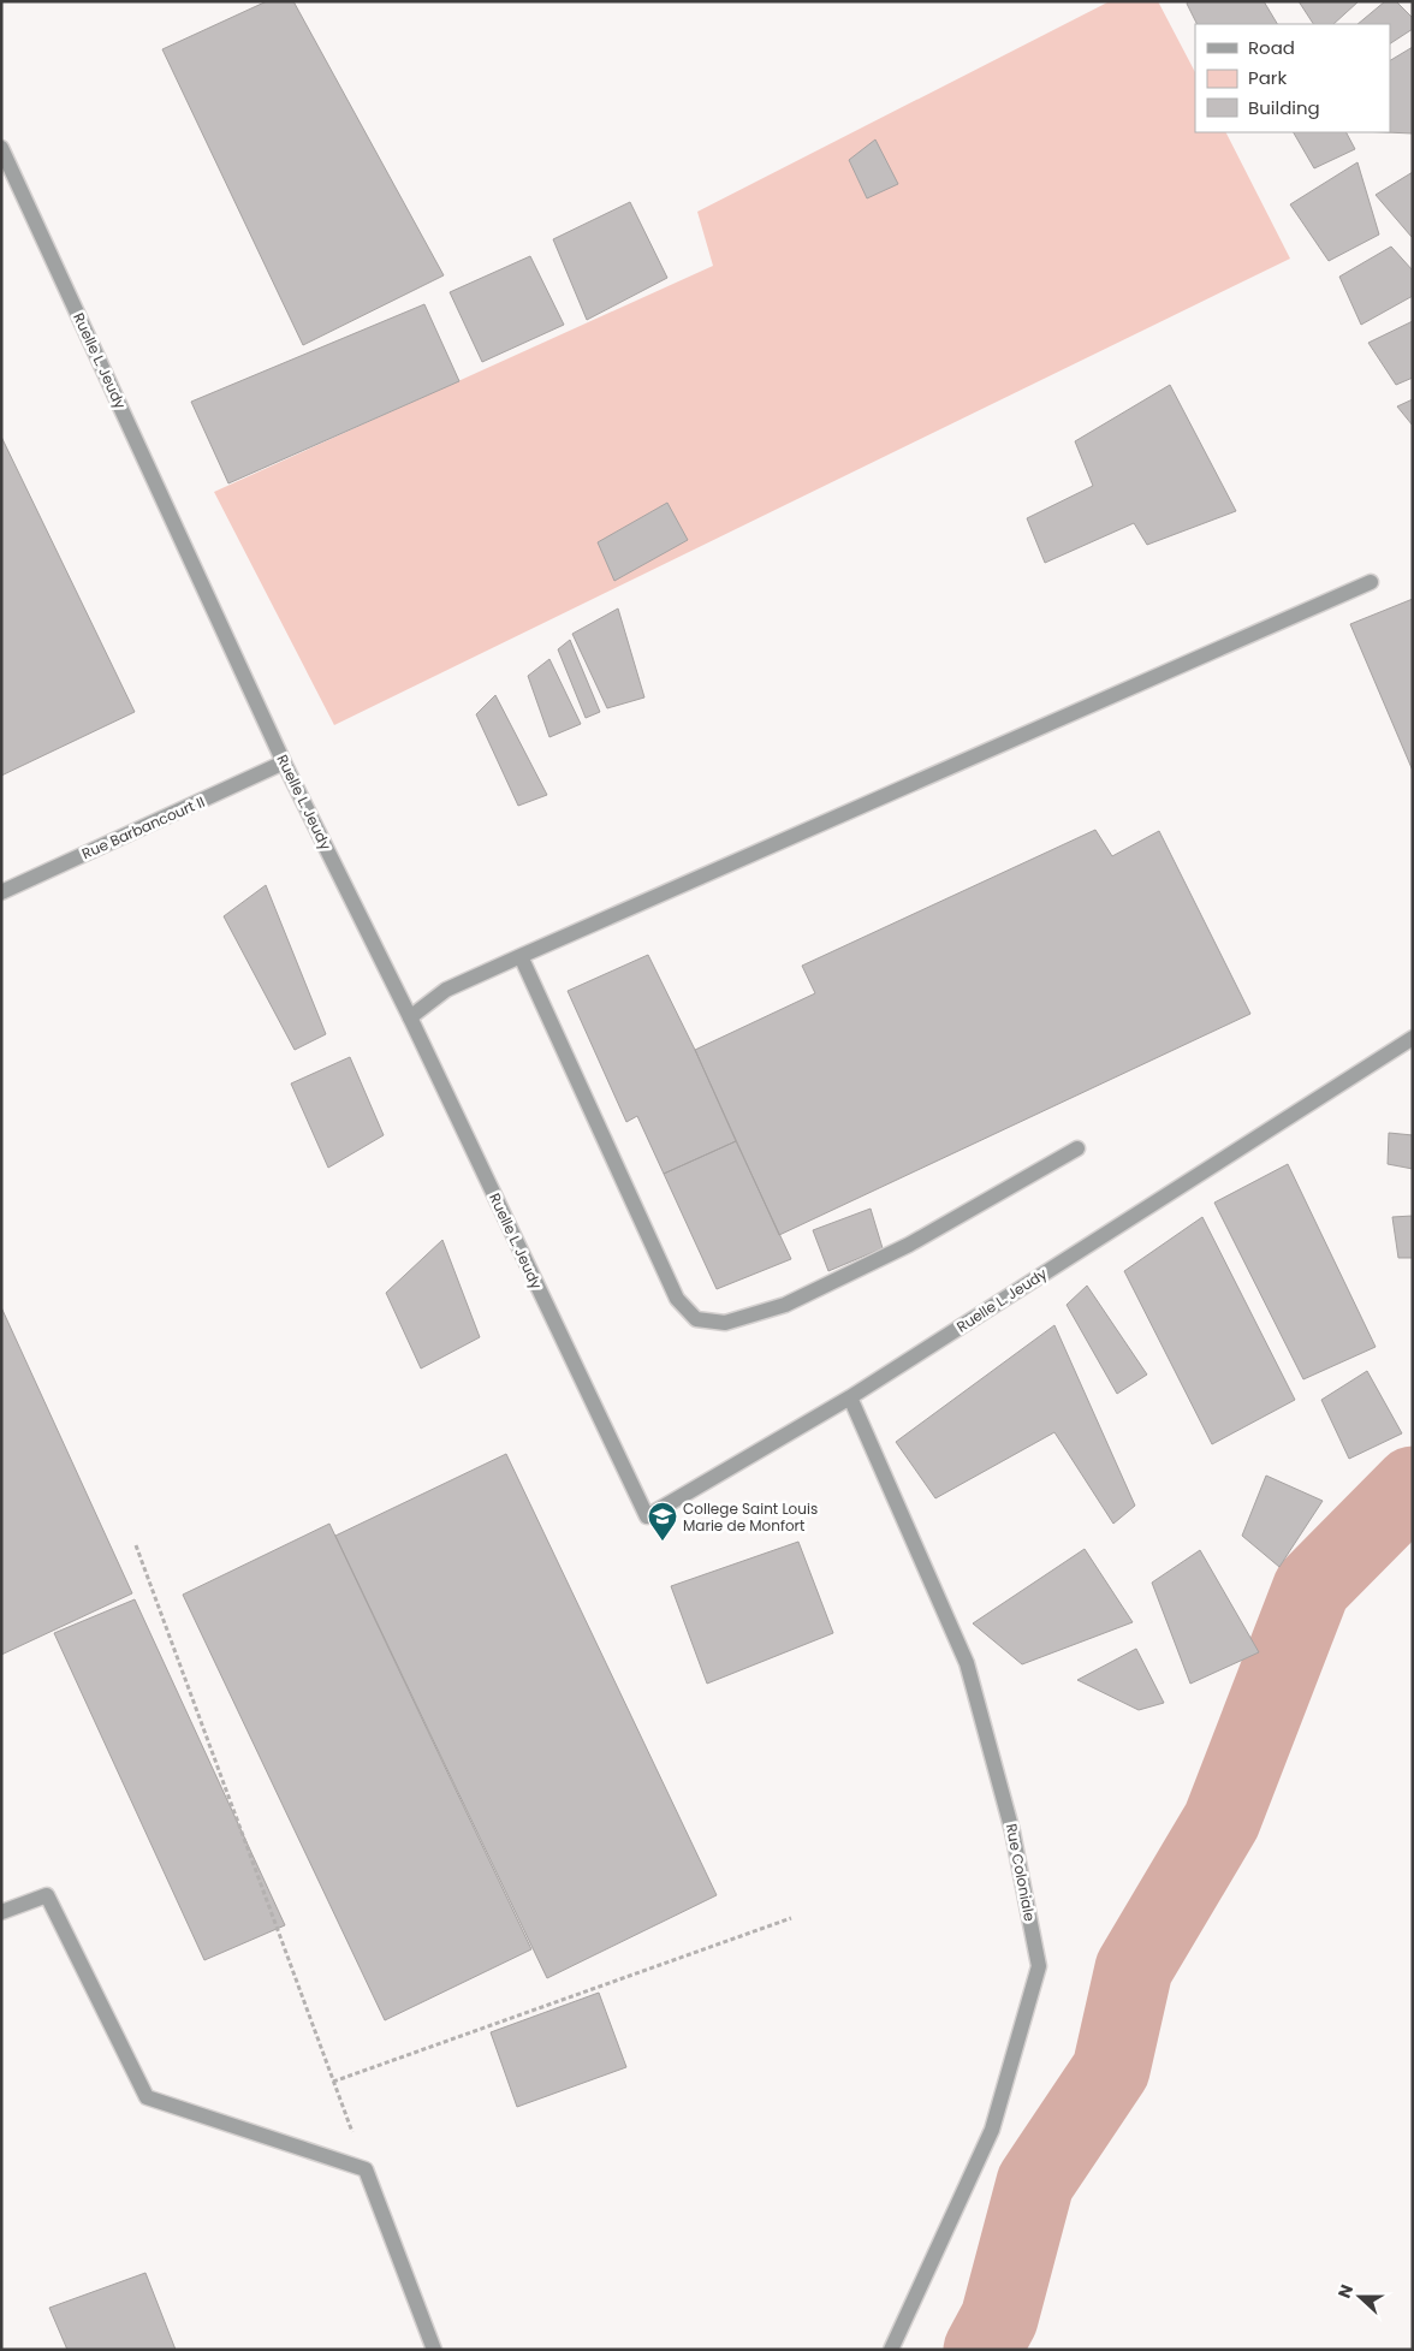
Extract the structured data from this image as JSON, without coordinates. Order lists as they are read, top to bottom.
{
  "streets": {
    "street": ["Ruelle L. Jeudy", "Rue Barbancourt II", "Rue Coloniale"]
  },
  "crossings": [
    ["Ruelle L. Jeudy", "Rue Barbancourt II"],
    ["Ruelle L. Jeudy", "Rue Coloniale"]
  ],
  "places": {
    "school or university": ["College Saint Louis Marie de Monfort"]
  },
  "legend": ["Road", "Park", "Building"],
  "north": "left"
}
